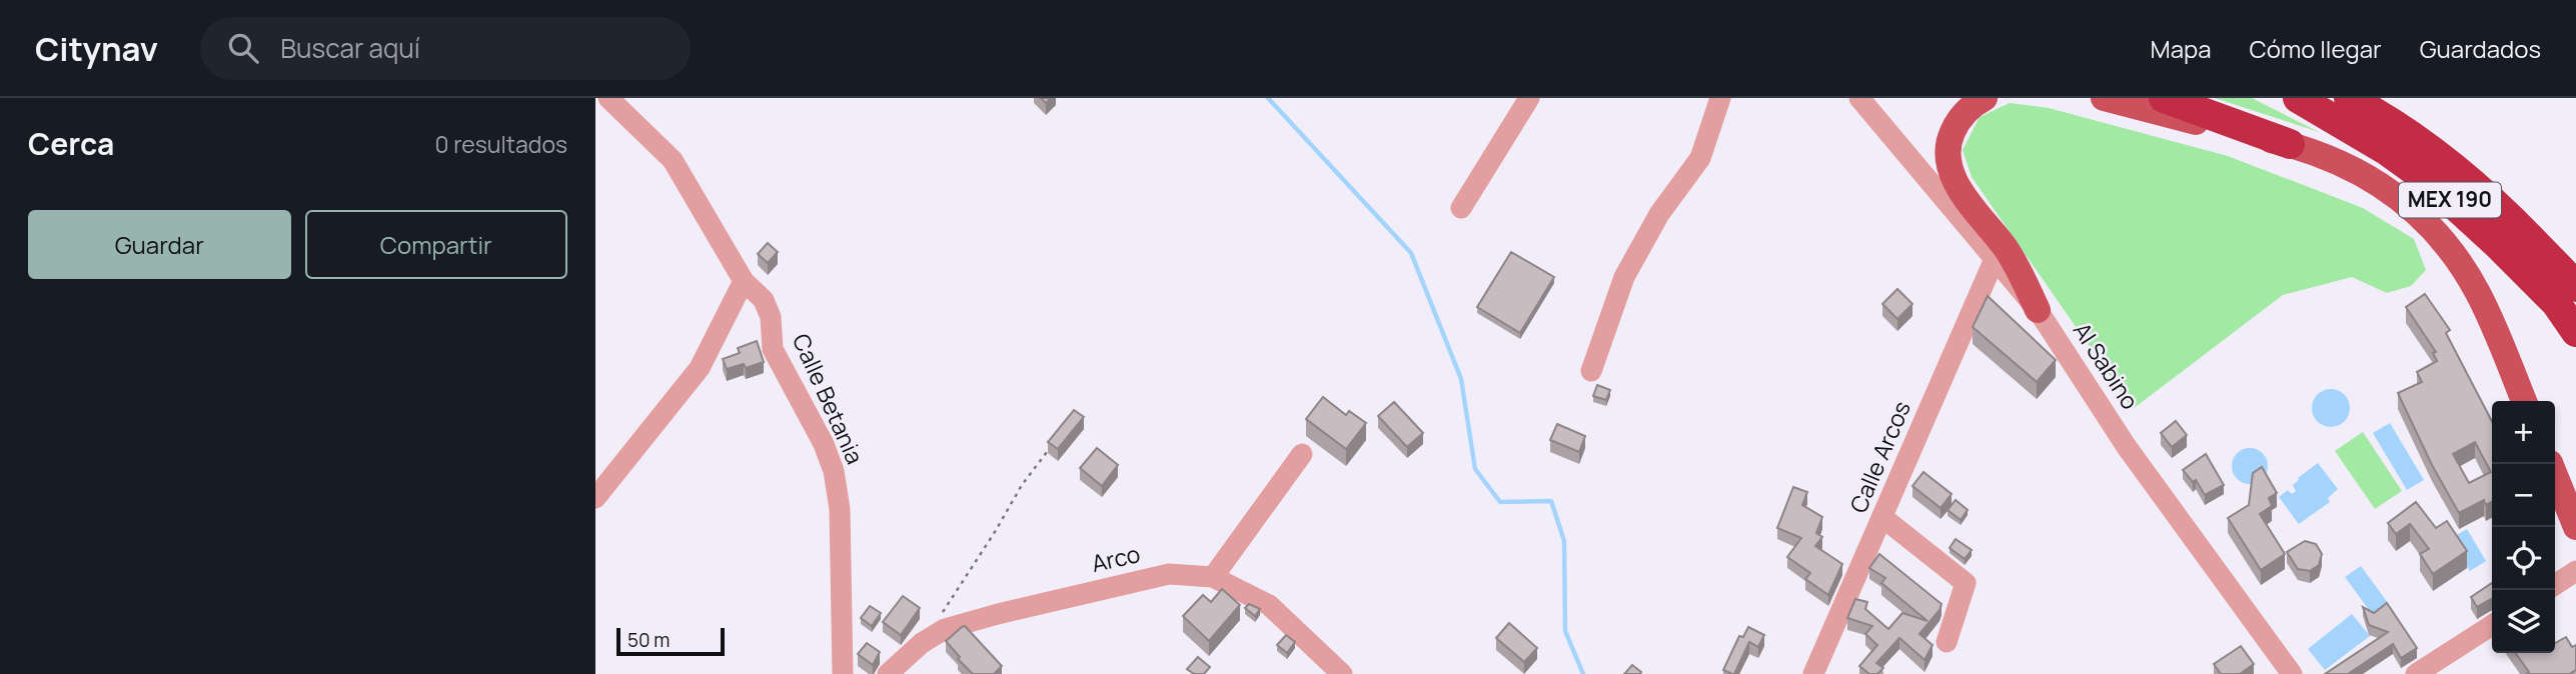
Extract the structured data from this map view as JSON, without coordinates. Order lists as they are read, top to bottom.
{
  "streets": {
    "highway": ["MEX 190"],
    "street": [
      "Al Sabino",
      "Calle Betania",
      "Calle Arcos",
      "Arco"
    ]
  },
  "crossings": [
    ["Al Sabino", "Calle Arcos"]
  ],
  "scale_bar": "50 m",
  "page": {
    "header": "Citynav",
    "search": "Buscar aquí",
    "nav": ["Mapa", "Cómo llegar", "Guardados"],
    "heading": ["Cerca", "0 resultados"],
    "buttons": ["Guardar", "Compartir"],
    "map_buttons": ["+", "−"],
    "scale": "50 m"
  }
}
